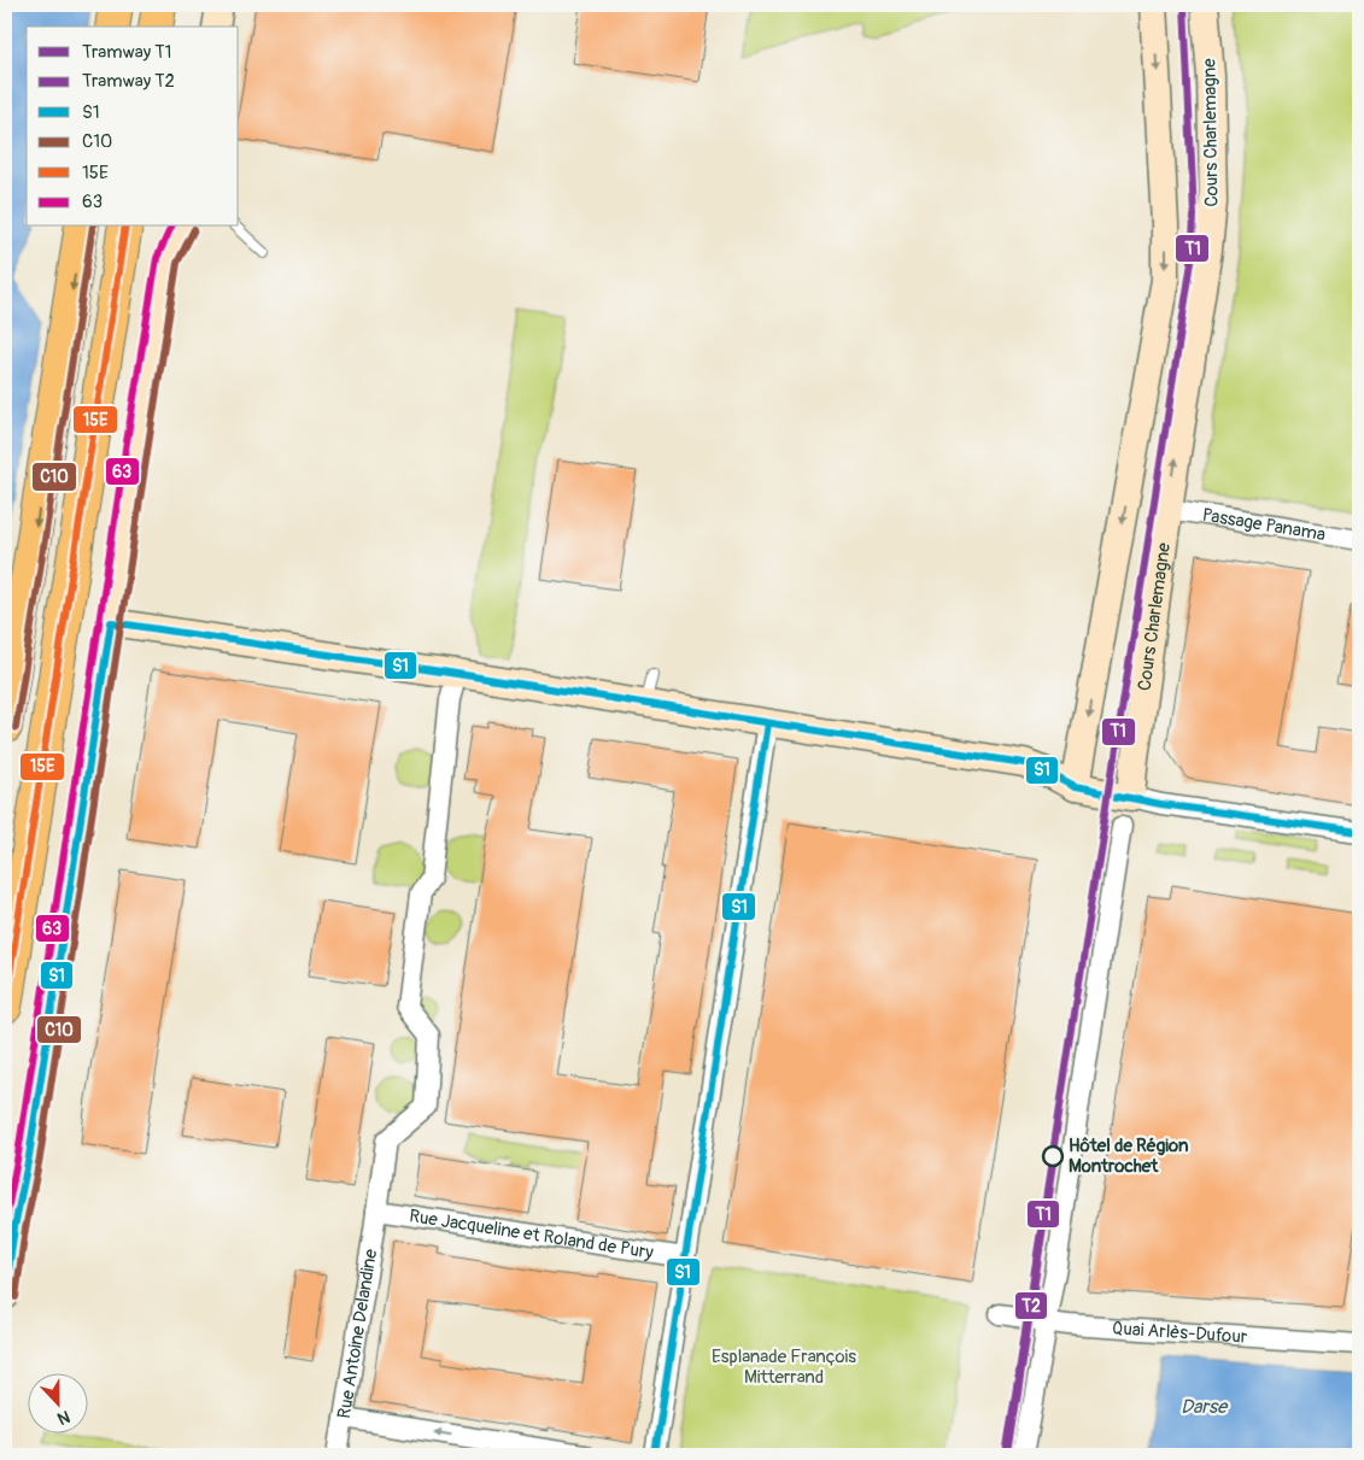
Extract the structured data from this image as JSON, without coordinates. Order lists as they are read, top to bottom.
{
  "streets": {
    "street": [
      "Cours Charlemagne",
      "Passage Panama",
      "Rue Jacqueline et Roland de Pury",
      "Quai Arlès-Dufour",
      "Rue Antoine Delandine"
    ]
  },
  "crossings": [
    ["Cours Charlemagne", "Passage Panama"],
    ["Rue Jacqueline et Roland de Pury", "Rue Antoine Delandine"]
  ],
  "water": ["Darse"],
  "parks": ["Esplanade François Mitterrand"],
  "places": ["Hôtel de Région Montrochet"],
  "lines": [
    "tram line T1",
    "transit line C10",
    "transit line 15E",
    "transit line 63",
    "transit line S1",
    "tram line T2"
  ],
  "legend": [
    "Tramway T1",
    "Tramway T2",
    "S1",
    "C10",
    "15E",
    "63"
  ],
  "north": "bottom"
}
